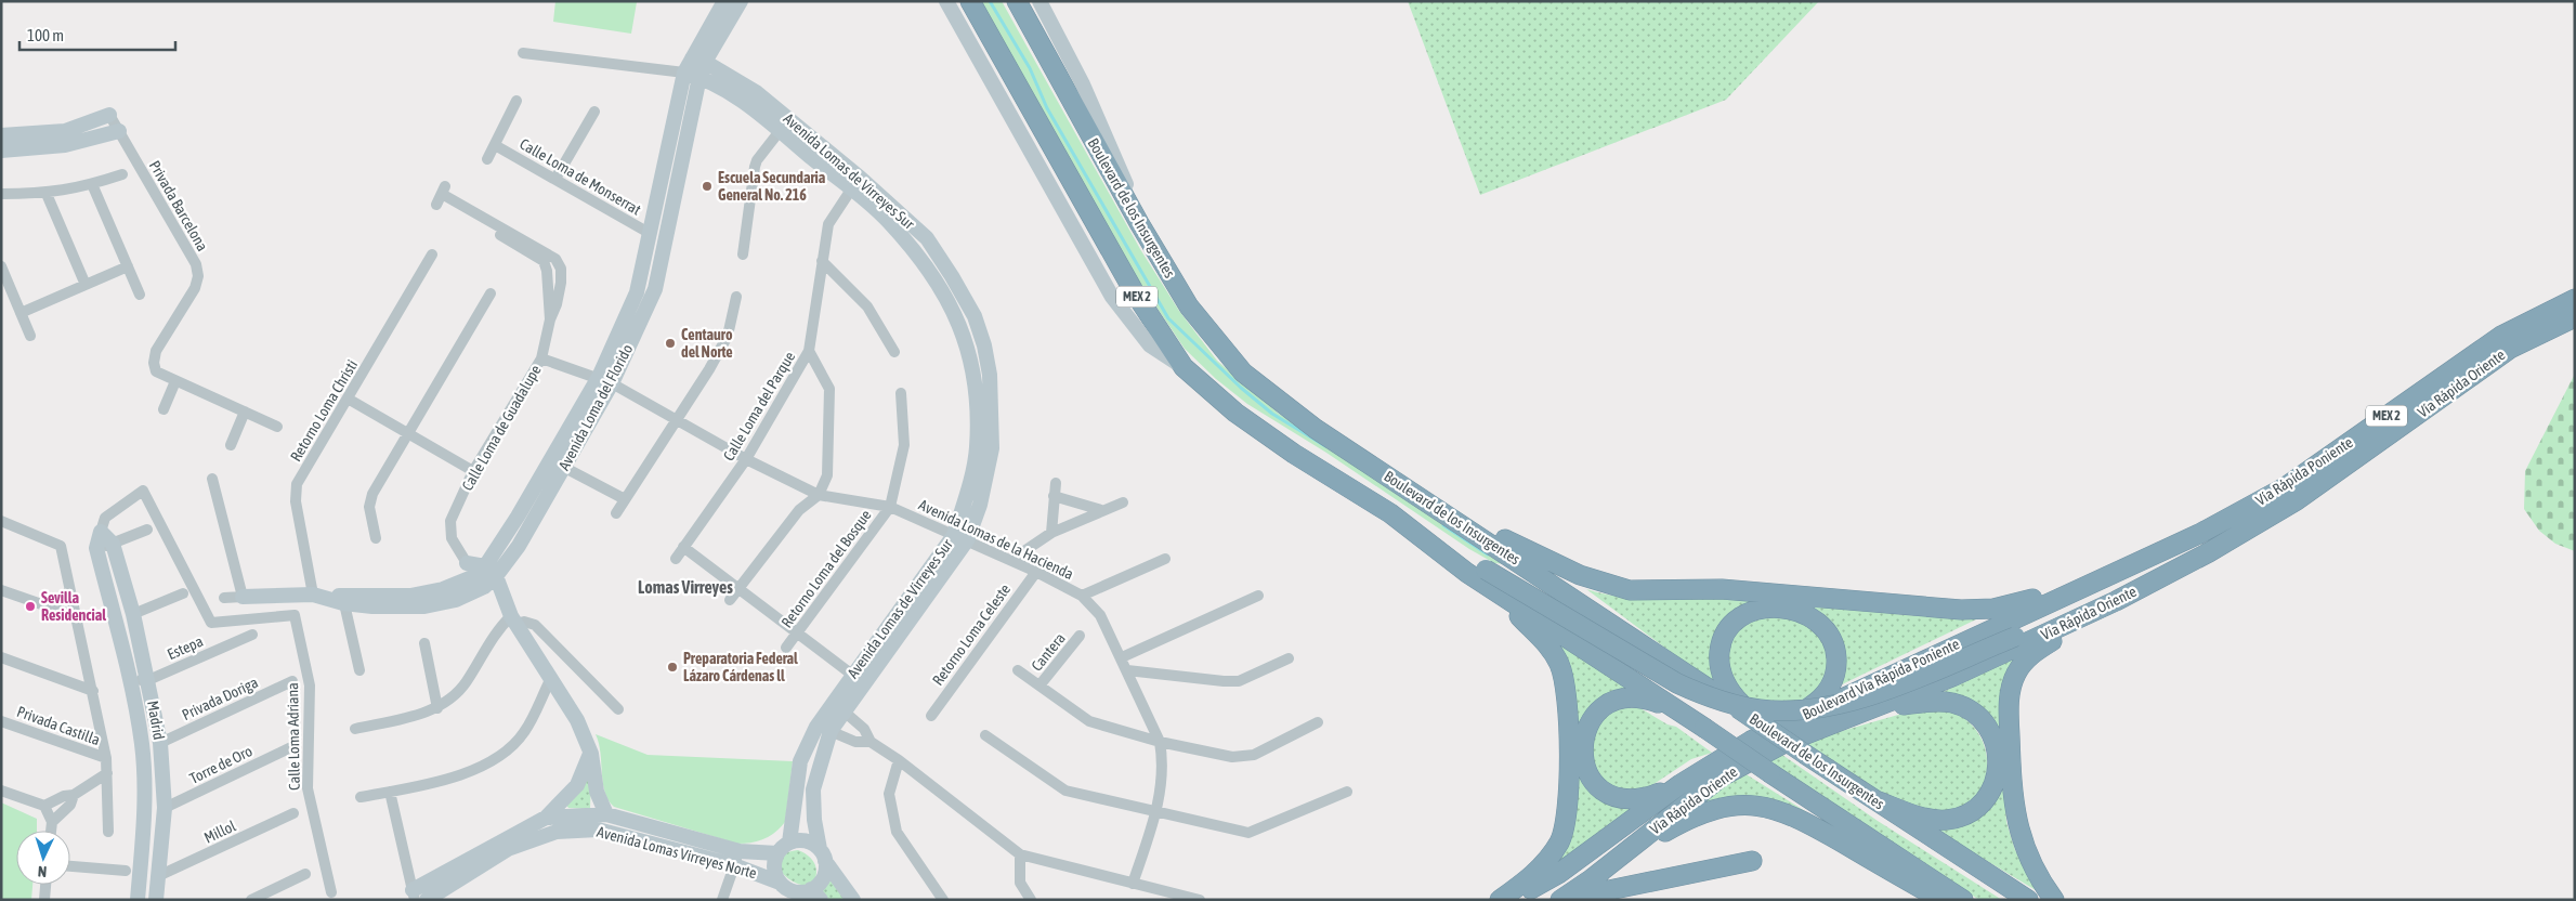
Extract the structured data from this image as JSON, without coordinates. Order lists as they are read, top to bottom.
{
  "streets": {
    "highway": [
      "Boulevard de los Insurgentes",
      "MEX 2",
      "Vía Rápida Oriente",
      "Vía Rápida Poniente",
      "Boulevard Vía Rápida Poniente"
    ],
    "street": [
      "Avenida Lomas de Virreyes Sur",
      "Calle Loma de Monserrat",
      "Privada Barcelona",
      "Calle Loma del Parque",
      "Avenida Loma del Florido",
      "Retorno Loma Christi",
      "Calle Loma de Guadalupe",
      "Avenida Lomas de la Hacienda",
      "Retorno Loma del Bosque",
      "Retorno Loma Celeste",
      "Estepa",
      "Cantera",
      "Privada Doriga",
      "Madrid",
      "Privada Castilla",
      "Calle Loma Adriana",
      "Torre de Oro",
      "Millol",
      "Avenida Lomas Virreyes Norte"
    ]
  },
  "crossings": [
    ["Avenida Lomas de Virreyes Sur", "Calle Loma del Parque"],
    ["Avenida Lomas de Virreyes Sur", "Avenida Loma del Florido"],
    ["Avenida Lomas de Virreyes Sur", "Avenida Lomas de la Hacienda"],
    ["Avenida Lomas de Virreyes Sur", "Avenida Lomas Virreyes Norte"],
    ["Calle Loma de Monserrat", "Avenida Loma del Florido"],
    ["Calle Loma del Parque", "Avenida Lomas de la Hacienda"],
    ["Avenida Loma del Florido", "Retorno Loma Christi"],
    ["Avenida Loma del Florido", "Calle Loma de Guadalupe"],
    ["Avenida Loma del Florido", "Avenida Lomas de la Hacienda"],
    ["Calle Loma de Guadalupe", "Avenida Lomas de la Hacienda"],
    ["Vía Rápida Poniente", "Boulevard Vía Rápida Poniente"],
    ["Avenida Lomas de la Hacienda", "Retorno Loma del Bosque"],
    ["Avenida Lomas de la Hacienda", "Retorno Loma Celeste"],
    ["Estepa", "Madrid"],
    ["Privada Doriga", "Madrid"],
    ["Madrid", "Torre de Oro"],
    ["Madrid", "Millol"]
  ],
  "districts": ["Lomas Virreyes"],
  "places": [
    "Escuela Secundaria General No. 216",
    "Centauro del Norte",
    "Sevilla Residencial",
    "Preparatoria Federal Lázaro Cárdenas ll"
  ],
  "scale_bar": "100 m",
  "north": "bottom"
}
